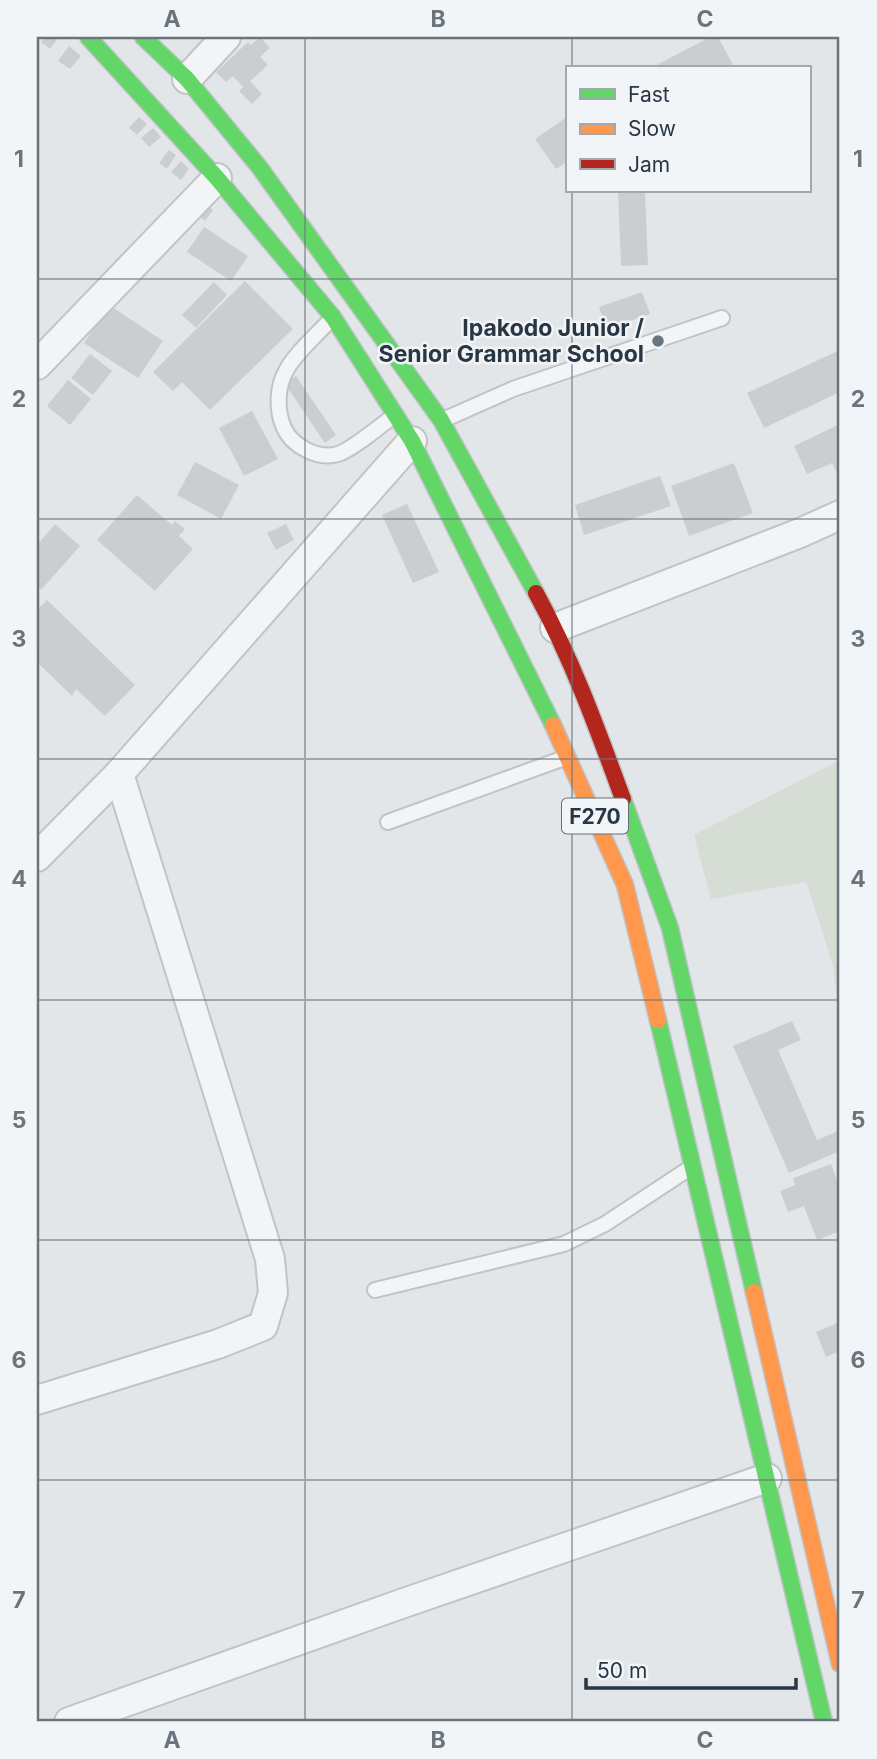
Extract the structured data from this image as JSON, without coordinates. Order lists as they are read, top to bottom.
{
  "streets": {
    "main road": ["F270"]
  },
  "places": ["Ipakodo Junior / Senior Grammar School"],
  "legend": ["Fast", "Slow", "Jam"],
  "scale_bar": "50 m",
  "grid": {
    "columns": ["A", "B", "C"],
    "rows": [
      "1",
      "2",
      "3",
      "4",
      "5",
      "6",
      "7"
    ]
  }
}
